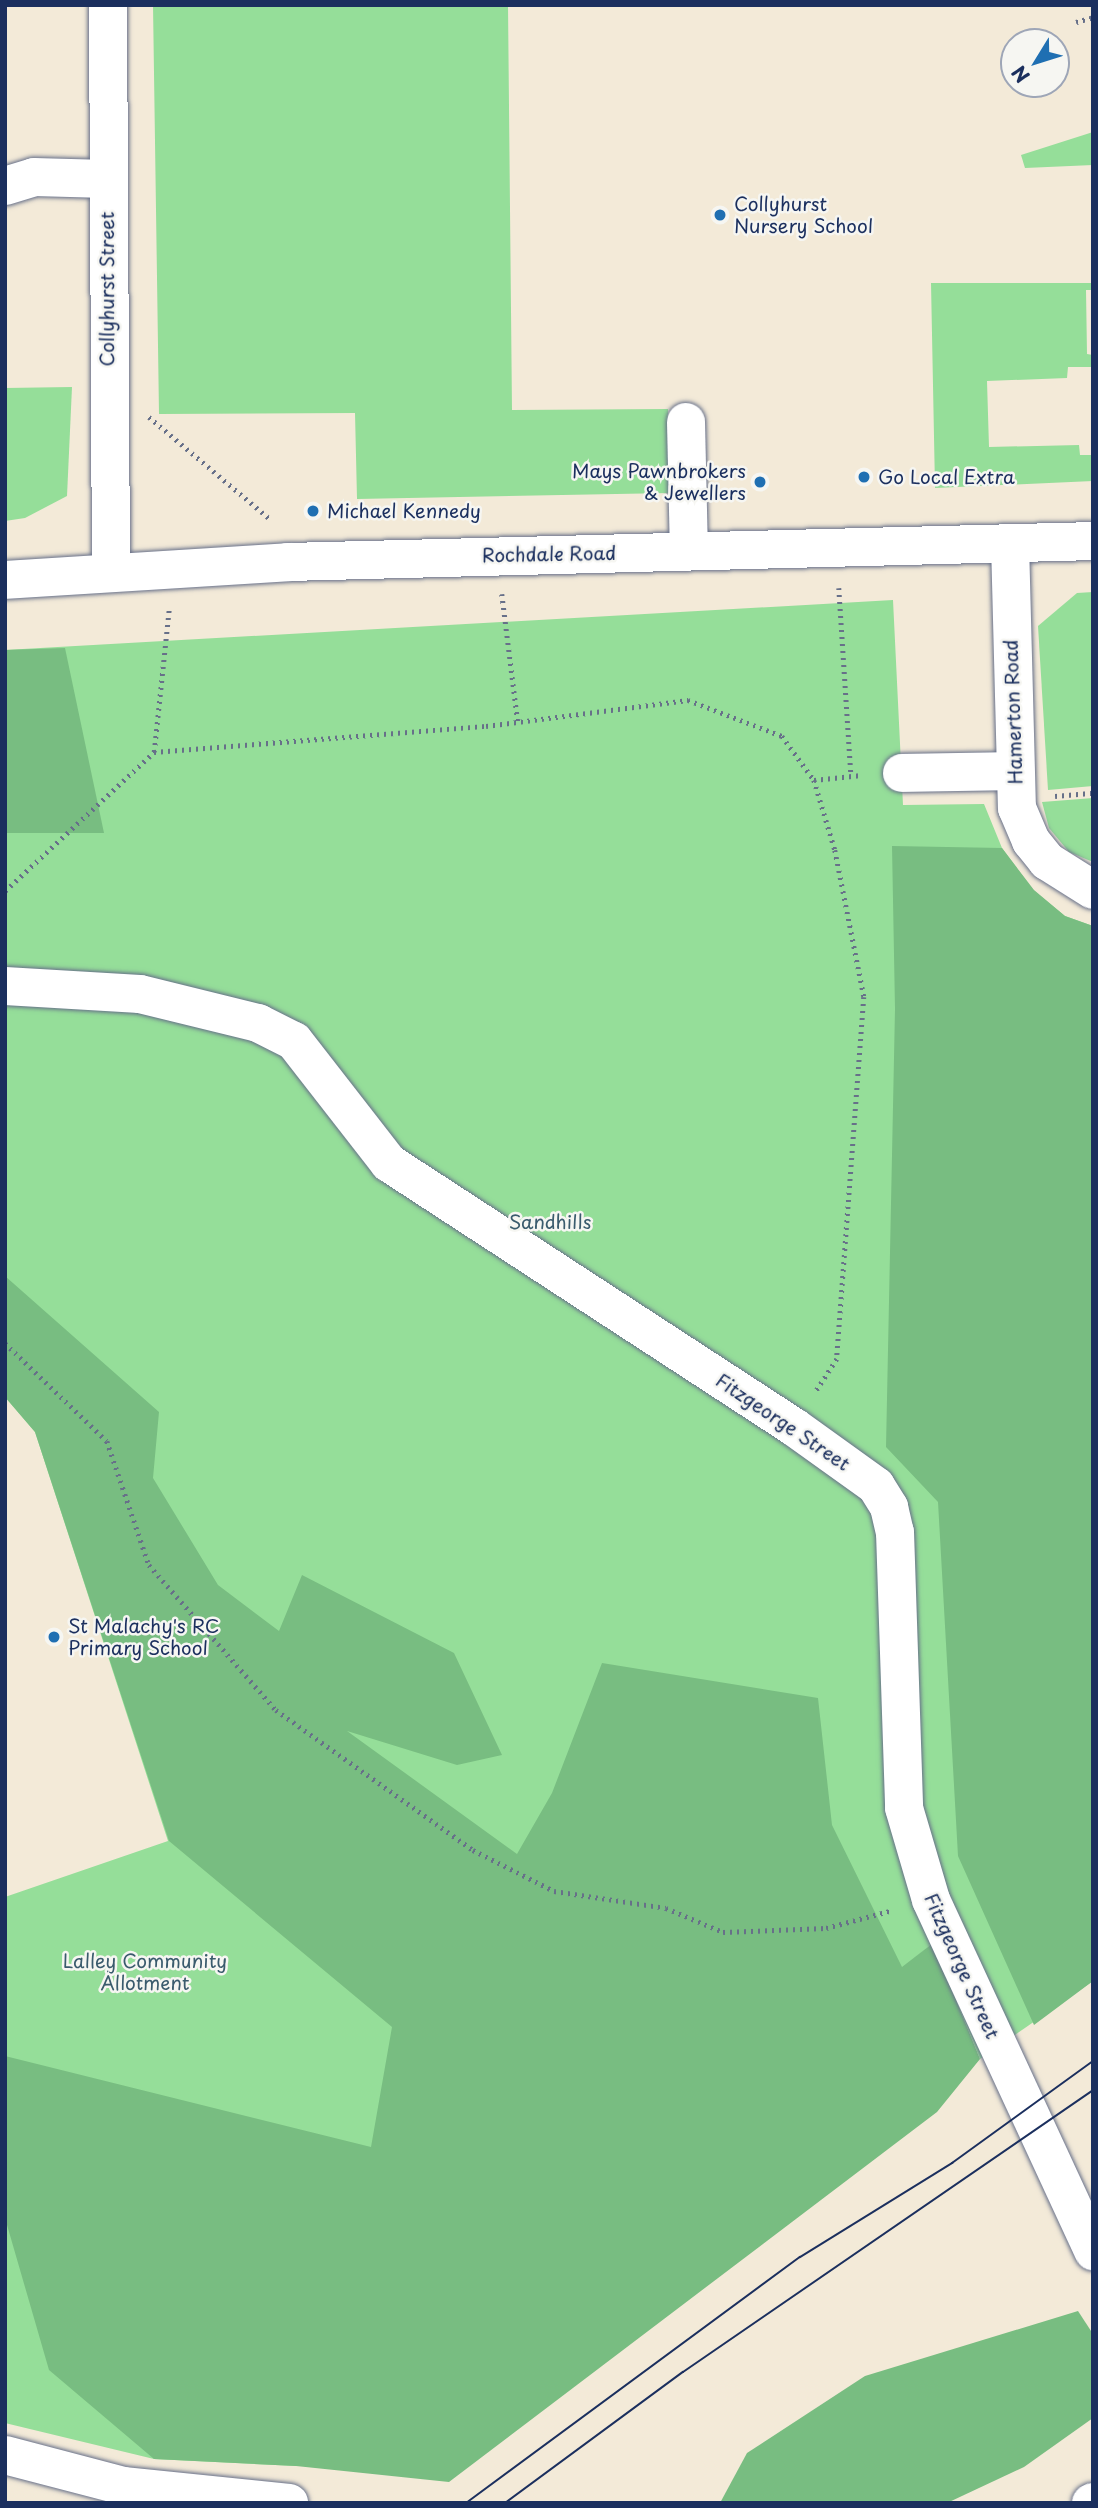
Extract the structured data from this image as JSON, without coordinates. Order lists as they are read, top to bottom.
{
  "streets": {
    "main road": [
      "Collyhurst Street",
      "Rochdale Road",
      "Hamerton Road",
      "Fitzgeorge Street"
    ]
  },
  "crossings": [
    ["Collyhurst Street", "Rochdale Road"],
    ["Rochdale Road", "Hamerton Road"]
  ],
  "parks": ["Sandhills", "Lalley Community Allotment"],
  "places": [
    "Collyhurst Nursery School",
    "Go Local Extra",
    "Mays Pawnbrokers & Jewellers",
    "Michael Kennedy",
    "St Malachy's RC Primary School"
  ],
  "north": "bottom left"
}
